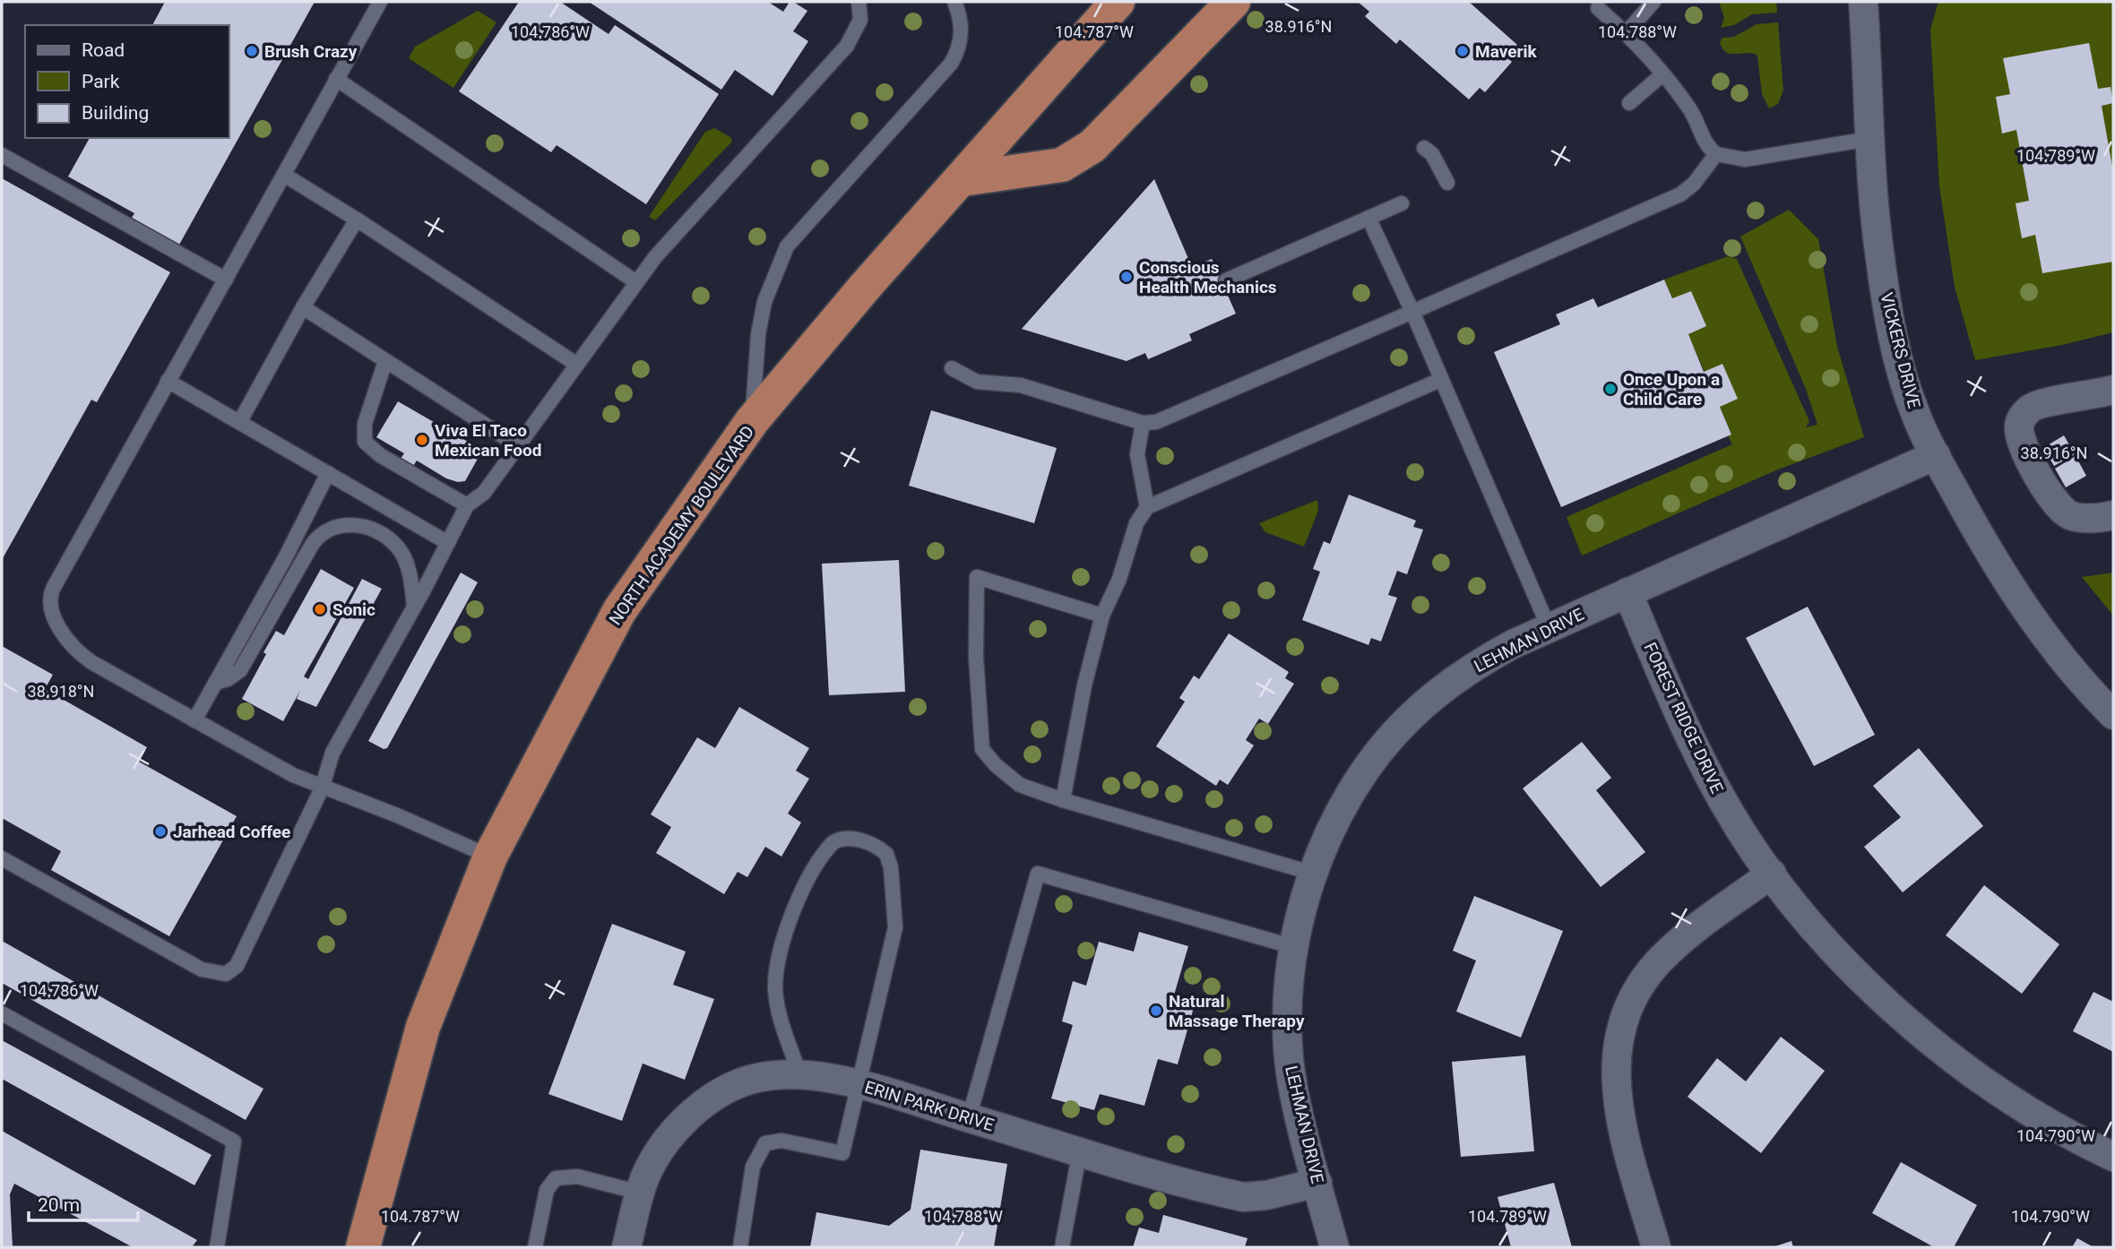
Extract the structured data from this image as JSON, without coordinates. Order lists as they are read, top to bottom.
{
  "streets": {
    "highway": ["NORTH ACADEMY BOULEVARD"],
    "street": [
      "VICKERS DRIVE",
      "LEHMAN DRIVE",
      "FOREST RIDGE DRIVE",
      "ERIN PARK DRIVE"
    ]
  },
  "crossings": [
    ["VICKERS DRIVE", "LEHMAN DRIVE"],
    ["LEHMAN DRIVE", "FOREST RIDGE DRIVE"],
    ["LEHMAN DRIVE", "ERIN PARK DRIVE"]
  ],
  "places": [
    "Brush Crazy",
    "Maverik",
    "Conscious Health Mechanics",
    "Once Upon a Child Care",
    "Viva El Taco Mexican Food",
    "Sonic",
    "Jarhead Coffee",
    "Natural Massage Therapy"
  ],
  "legend": ["Road", "Park", "Building"],
  "scale_bar": "20 m",
  "coordinates": [
    "38.916°N",
    "104.786°W",
    "104.787°W",
    "104.788°W",
    "104.789°W",
    "38.918°N",
    "104.790°W"
  ]
}
